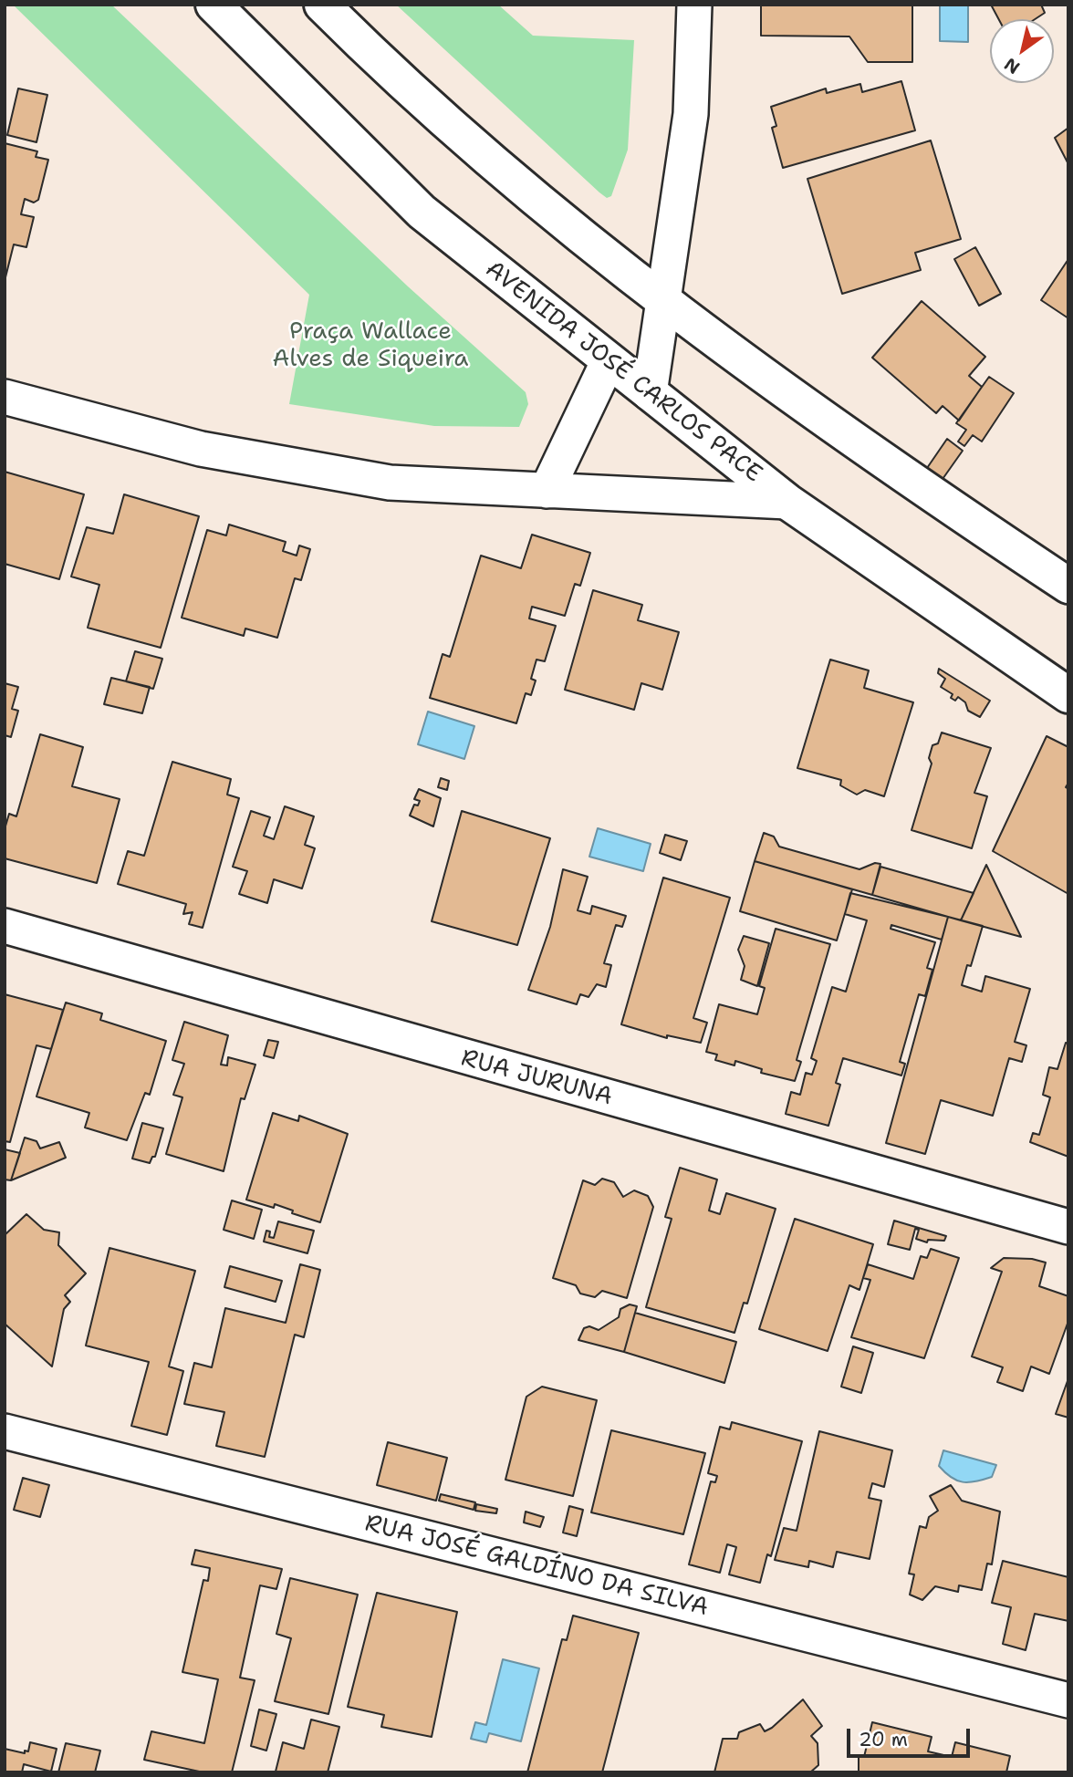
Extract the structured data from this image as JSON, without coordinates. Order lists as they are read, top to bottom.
{
  "streets": {
    "main road": ["AVENIDA JOSÉ CARLOS PACE"],
    "street": ["RUA JURUNA", "RUA JOSÉ GALDÍNO DA SILVA"]
  },
  "parks": ["Praça Wallace Alves de Siqueira"],
  "scale_bar": "20 m",
  "north": "bottom left"
}
